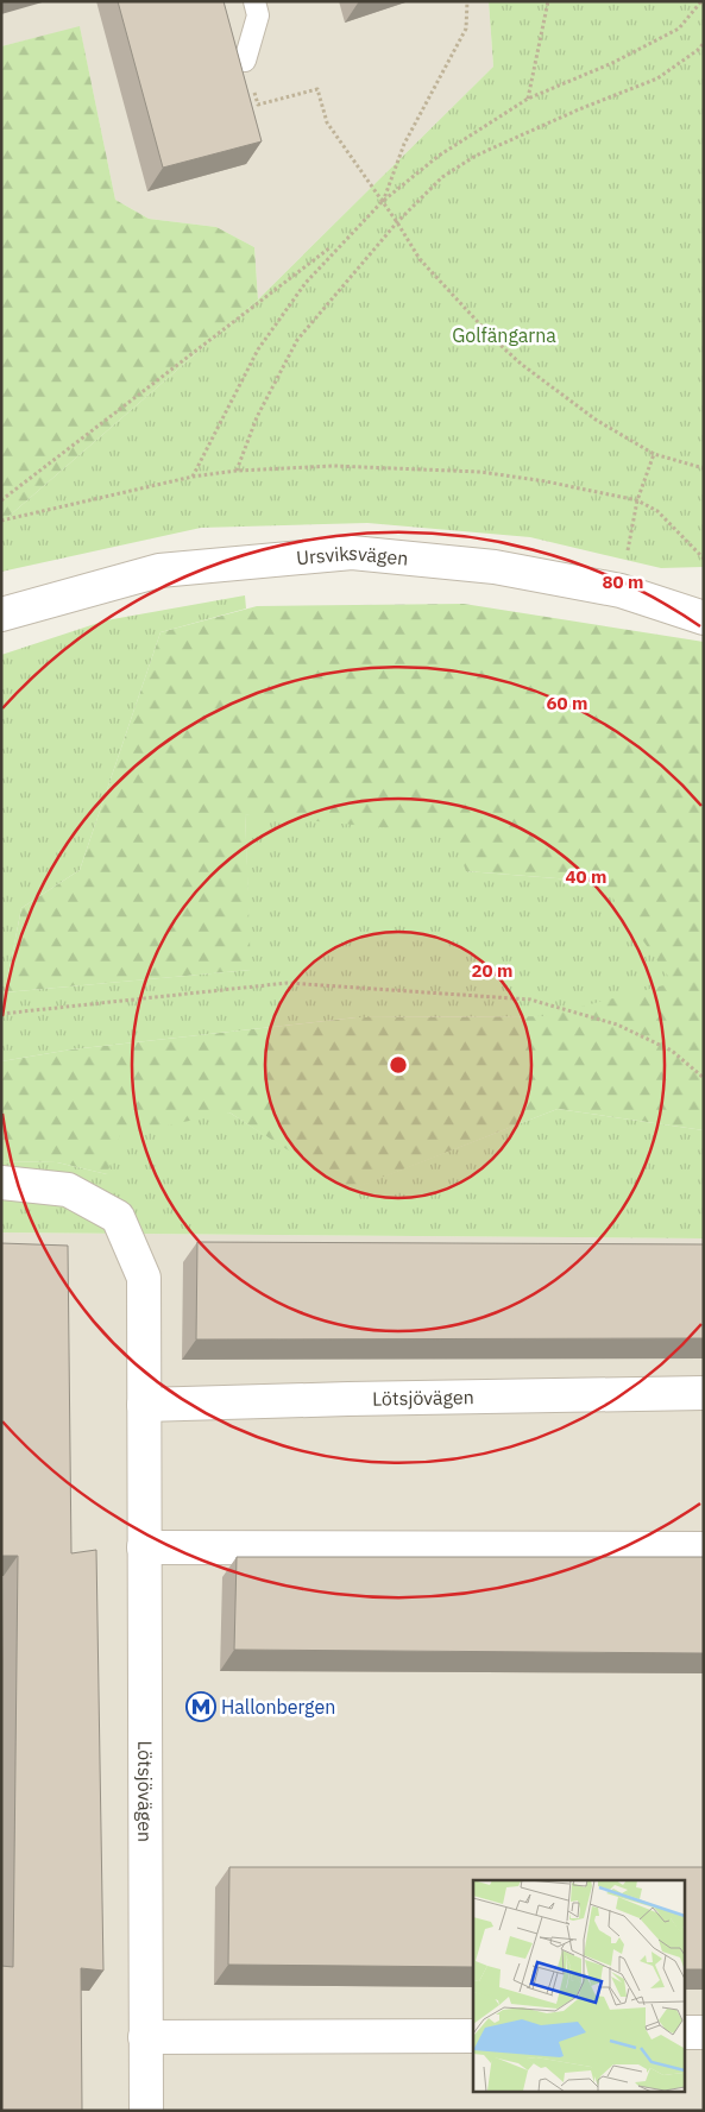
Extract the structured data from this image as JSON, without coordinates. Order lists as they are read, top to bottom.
{
  "streets": {
    "street": ["Ursviksvägen", "Lötsjövägen"]
  },
  "parks": ["Golfängarna"],
  "places": {
    "metro station": ["Hallonbergen"]
  },
  "rings": [
    "80 m",
    "60 m",
    "40 m",
    "20 m"
  ]
}
